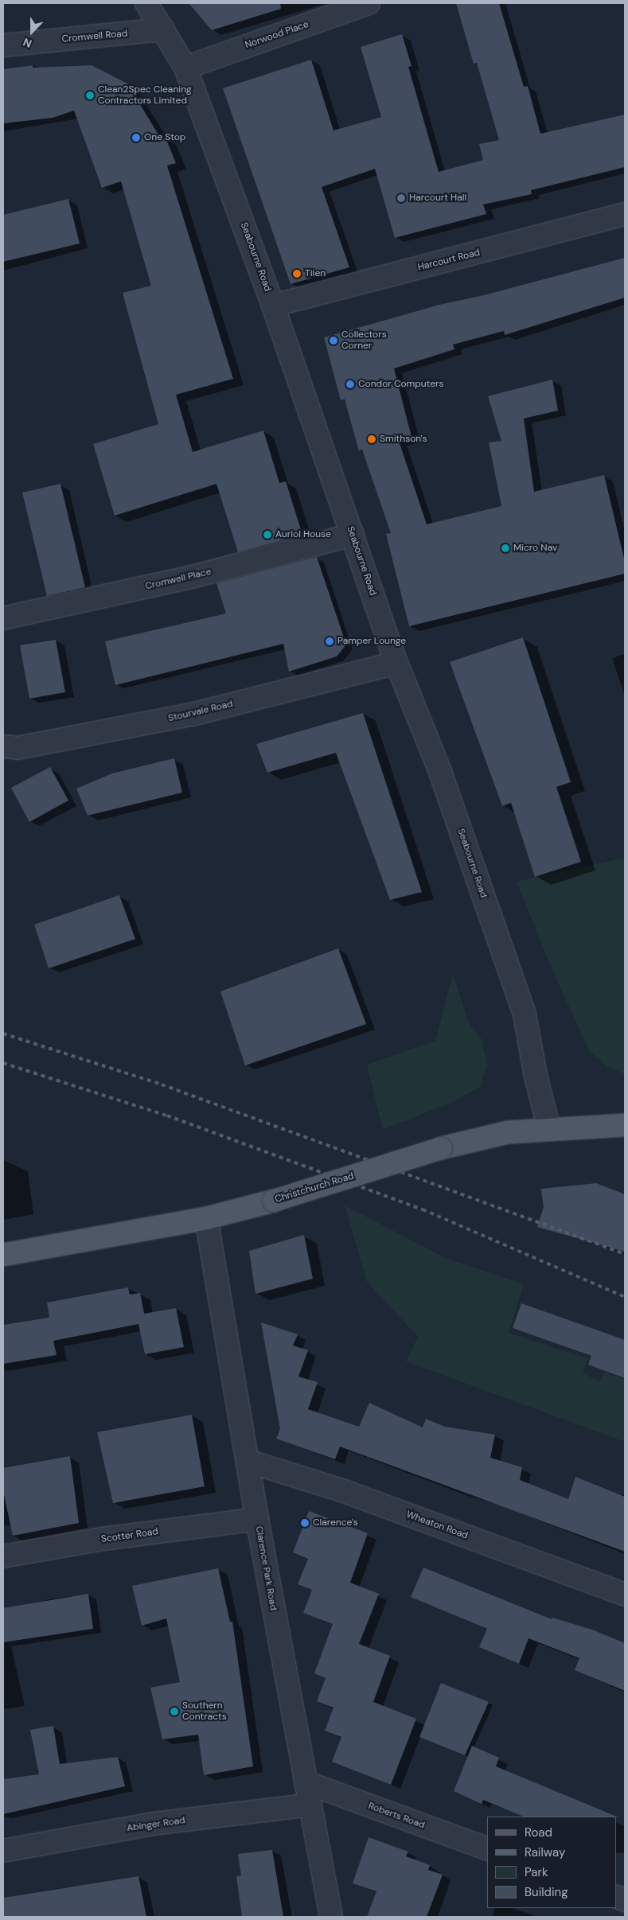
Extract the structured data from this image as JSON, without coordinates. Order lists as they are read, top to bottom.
{
  "streets": {
    "main road": ["Christchurch Road"],
    "street": [
      "Norwood Place",
      "Cromwell Road",
      "Seabourne Road",
      "Harcourt Road",
      "Cromwell Place",
      "Stourvale Road",
      "Wheaton Road",
      "Scotter Road",
      "Clarence Park Road",
      "Roberts Road",
      "Abinger Road"
    ]
  },
  "crossings": [
    ["Norwood Place", "Seabourne Road"],
    ["Cromwell Road", "Seabourne Road"],
    ["Seabourne Road", "Harcourt Road"],
    ["Seabourne Road", "Cromwell Place"],
    ["Seabourne Road", "Stourvale Road"],
    ["Seabourne Road", "Christchurch Road"],
    ["Christchurch Road", "Clarence Park Road"],
    ["Wheaton Road", "Clarence Park Road"],
    ["Scotter Road", "Clarence Park Road"],
    ["Clarence Park Road", "Roberts Road"],
    ["Clarence Park Road", "Abinger Road"]
  ],
  "places": [
    "Clean2Spec Cleaning Contractors Limited",
    "One Stop",
    "Harcourt Hall",
    "Tiien",
    "Collectors Corner",
    "Condor Computers",
    "Smithson's",
    "Auriol House",
    "Micro Nav",
    "Pamper Lounge",
    "Clarence's",
    "Southern Contracts"
  ],
  "legend": [
    "Road",
    "Railway",
    "Park",
    "Building"
  ],
  "north": "bottom"
}
